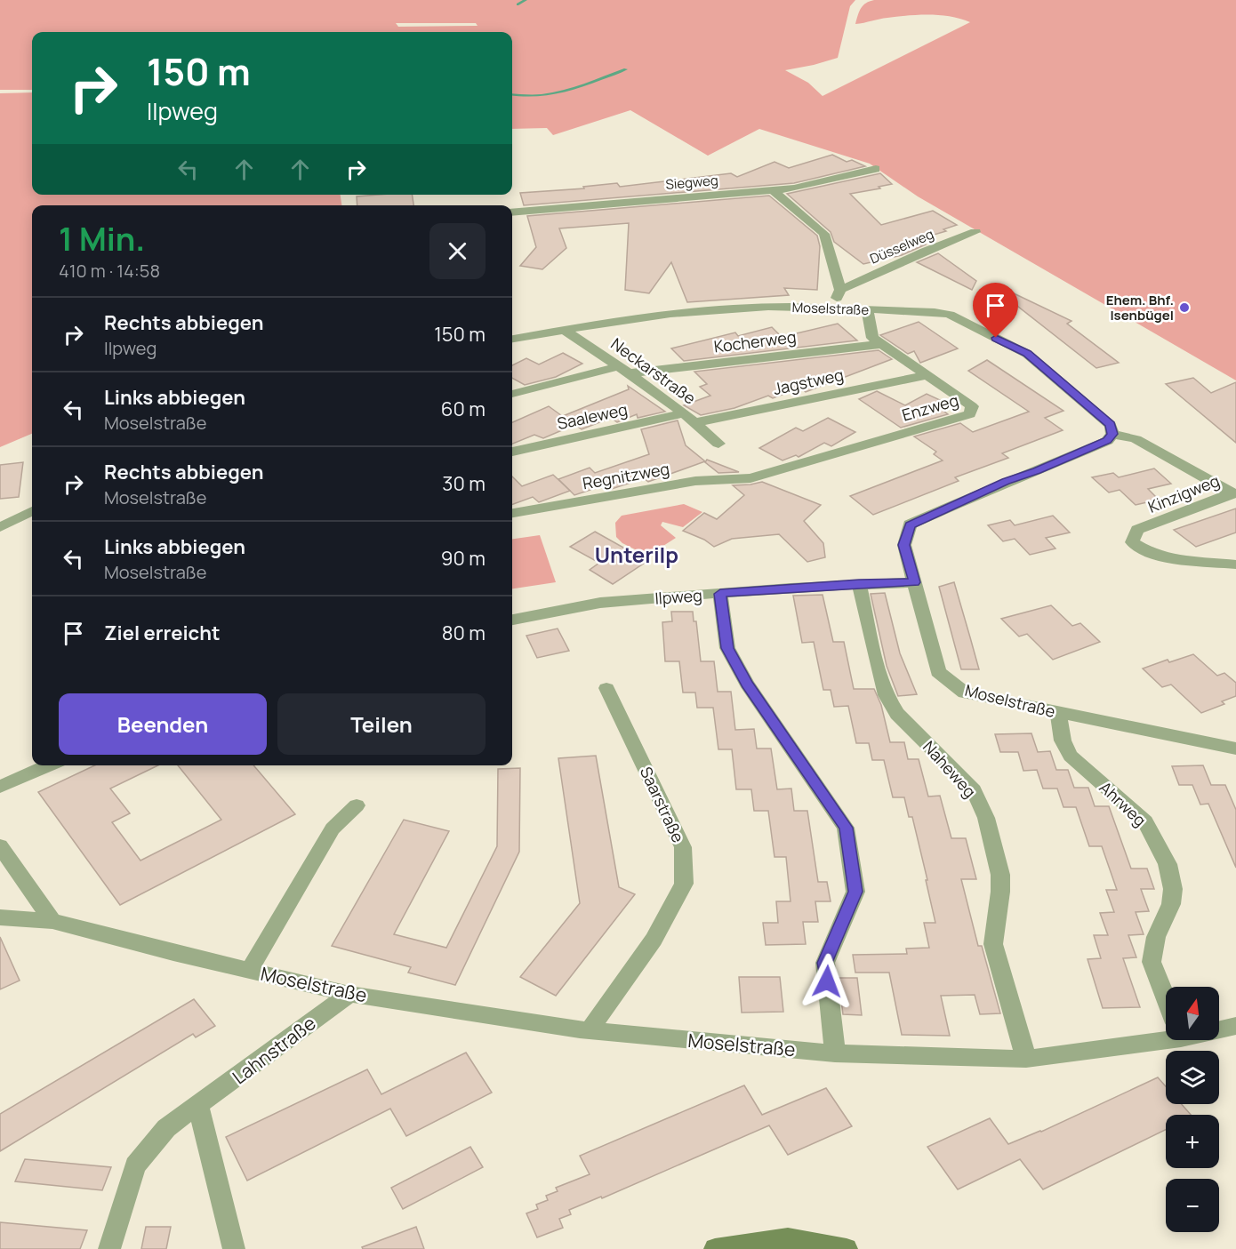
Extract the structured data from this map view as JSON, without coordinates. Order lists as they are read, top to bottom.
{
  "streets": {
    "street": [
      "Siegweg",
      "Düsselweg",
      "Moselstraße",
      "Kocherweg",
      "Neckarstraße",
      "Jagstweg",
      "Enzweg",
      "Saaleweg",
      "Regnitzweg",
      "Kinzigweg",
      "Ilpweg",
      "Naheweg",
      "Ahrweg",
      "Saarstraße",
      "Lahnstraße"
    ]
  },
  "crossings": [
    ["Moselstraße", "Neckarstraße"],
    ["Moselstraße", "Enzweg"],
    ["Moselstraße", "Ilpweg"],
    ["Moselstraße", "Naheweg"],
    ["Moselstraße", "Ahrweg"],
    ["Moselstraße", "Saarstraße"],
    ["Moselstraße", "Lahnstraße"],
    ["Kocherweg", "Neckarstraße"],
    ["Kocherweg", "Enzweg"],
    ["Neckarstraße", "Jagstweg"],
    ["Neckarstraße", "Saaleweg"],
    ["Jagstweg", "Enzweg"],
    ["Enzweg", "Regnitzweg"],
    ["Ilpweg", "Naheweg"]
  ],
  "districts": ["Unterilp"],
  "places": ["Ehem. Bhf. Isenbügel"],
  "north": "top",
  "page": {
    "turn": ["150 m", "Ilpweg"],
    "heading": ["1 Min.", "410 m · 14:58"],
    "list": [
      {
        "name": "Rechts abbiegen",
        "note": "Ilpweg",
        "value": "150 m"
      },
      {
        "name": "Links abbiegen",
        "note": "Moselstraße",
        "value": "60 m"
      },
      {
        "name": "Rechts abbiegen",
        "note": "Moselstraße",
        "value": "30 m"
      },
      {
        "name": "Links abbiegen",
        "note": "Moselstraße",
        "value": "90 m"
      },
      {
        "name": "Ziel erreicht",
        "value": "80 m"
      }
    ],
    "buttons": ["Beenden", "Teilen"],
    "map_buttons": ["+", "−"]
  }
}
